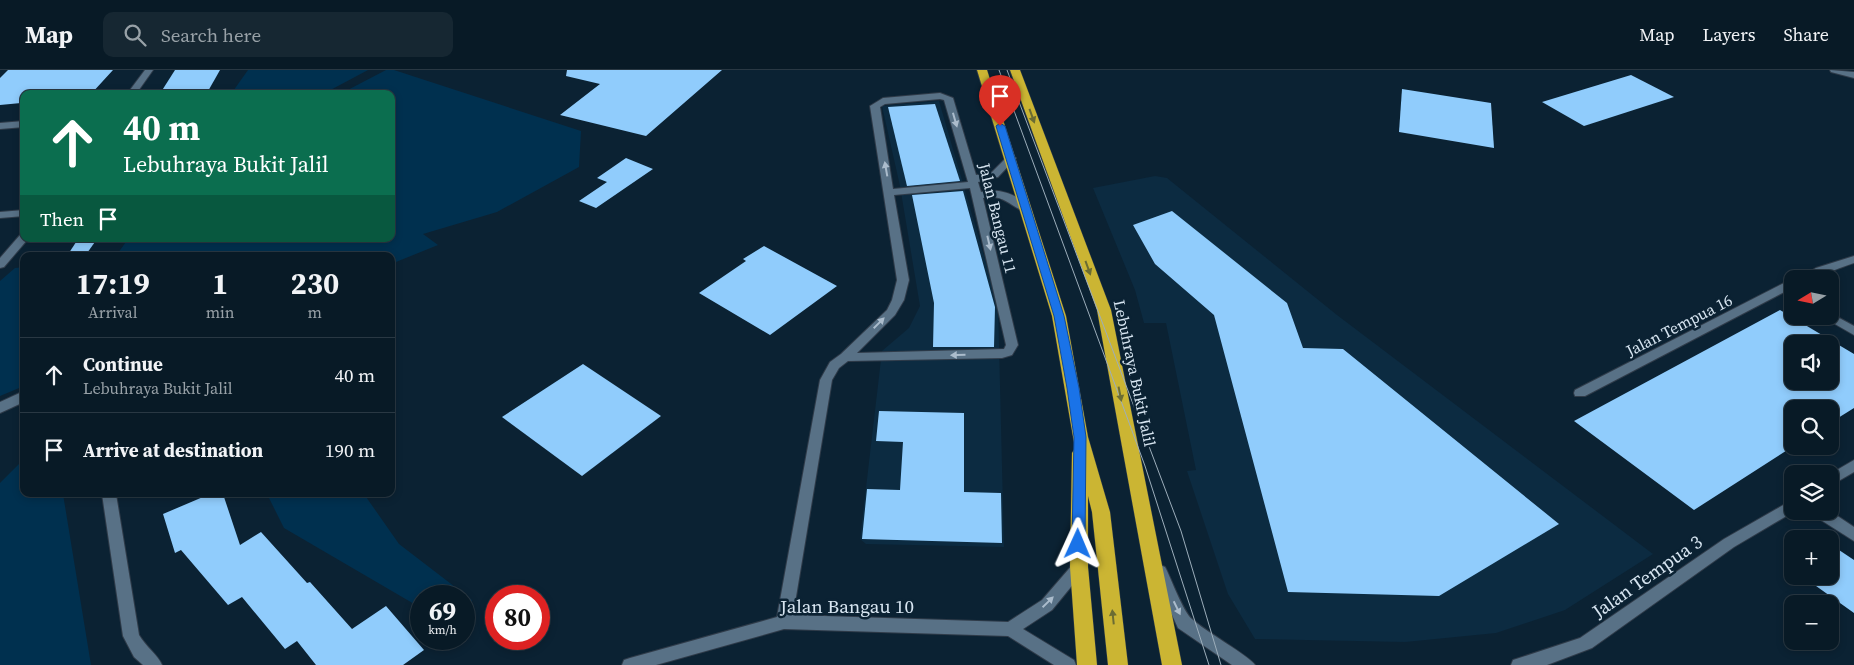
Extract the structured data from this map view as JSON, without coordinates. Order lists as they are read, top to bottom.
{
  "streets": {
    "highway": ["Lebuhraya Bukit Jalil"],
    "street": [
      "Jalan Bangau 11",
      "Jalan Tempua 16",
      "Jalan Tempua 3",
      "Jalan Bangau 10"
    ]
  },
  "north": "left",
  "page": {
    "header": "Map",
    "search": "Search here",
    "nav": ["Map", "Layers", "Share"],
    "turn": ["40 m", "Lebuhraya Bukit Jalil"],
    "then": "Then",
    "eta": [
      "17:19",
      "Arrival",
      "1",
      "min",
      "230",
      "m"
    ],
    "map_buttons": ["+", "−"],
    "list": [
      {
        "name": "Continue",
        "note": "Lebuhraya Bukit Jalil",
        "value": "40 m"
      },
      {
        "name": "Arrive at destination",
        "value": "190 m"
      }
    ],
    "speed": "69 km/h",
    "limit": "80"
  }
}
